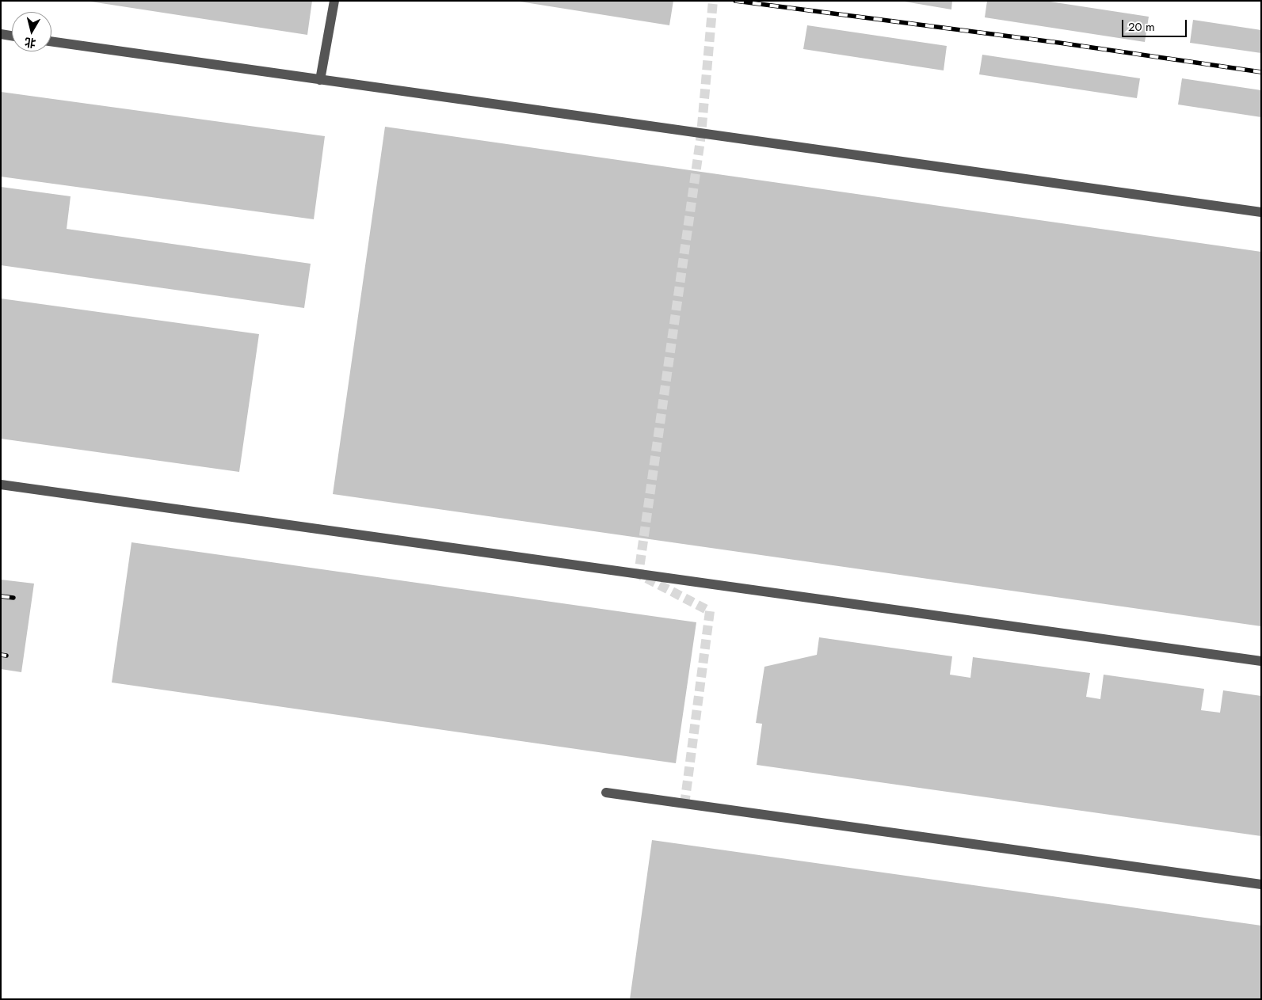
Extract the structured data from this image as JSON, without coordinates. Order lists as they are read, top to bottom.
{
  "scale_bar": "20 m",
  "north": "bottom"
}
